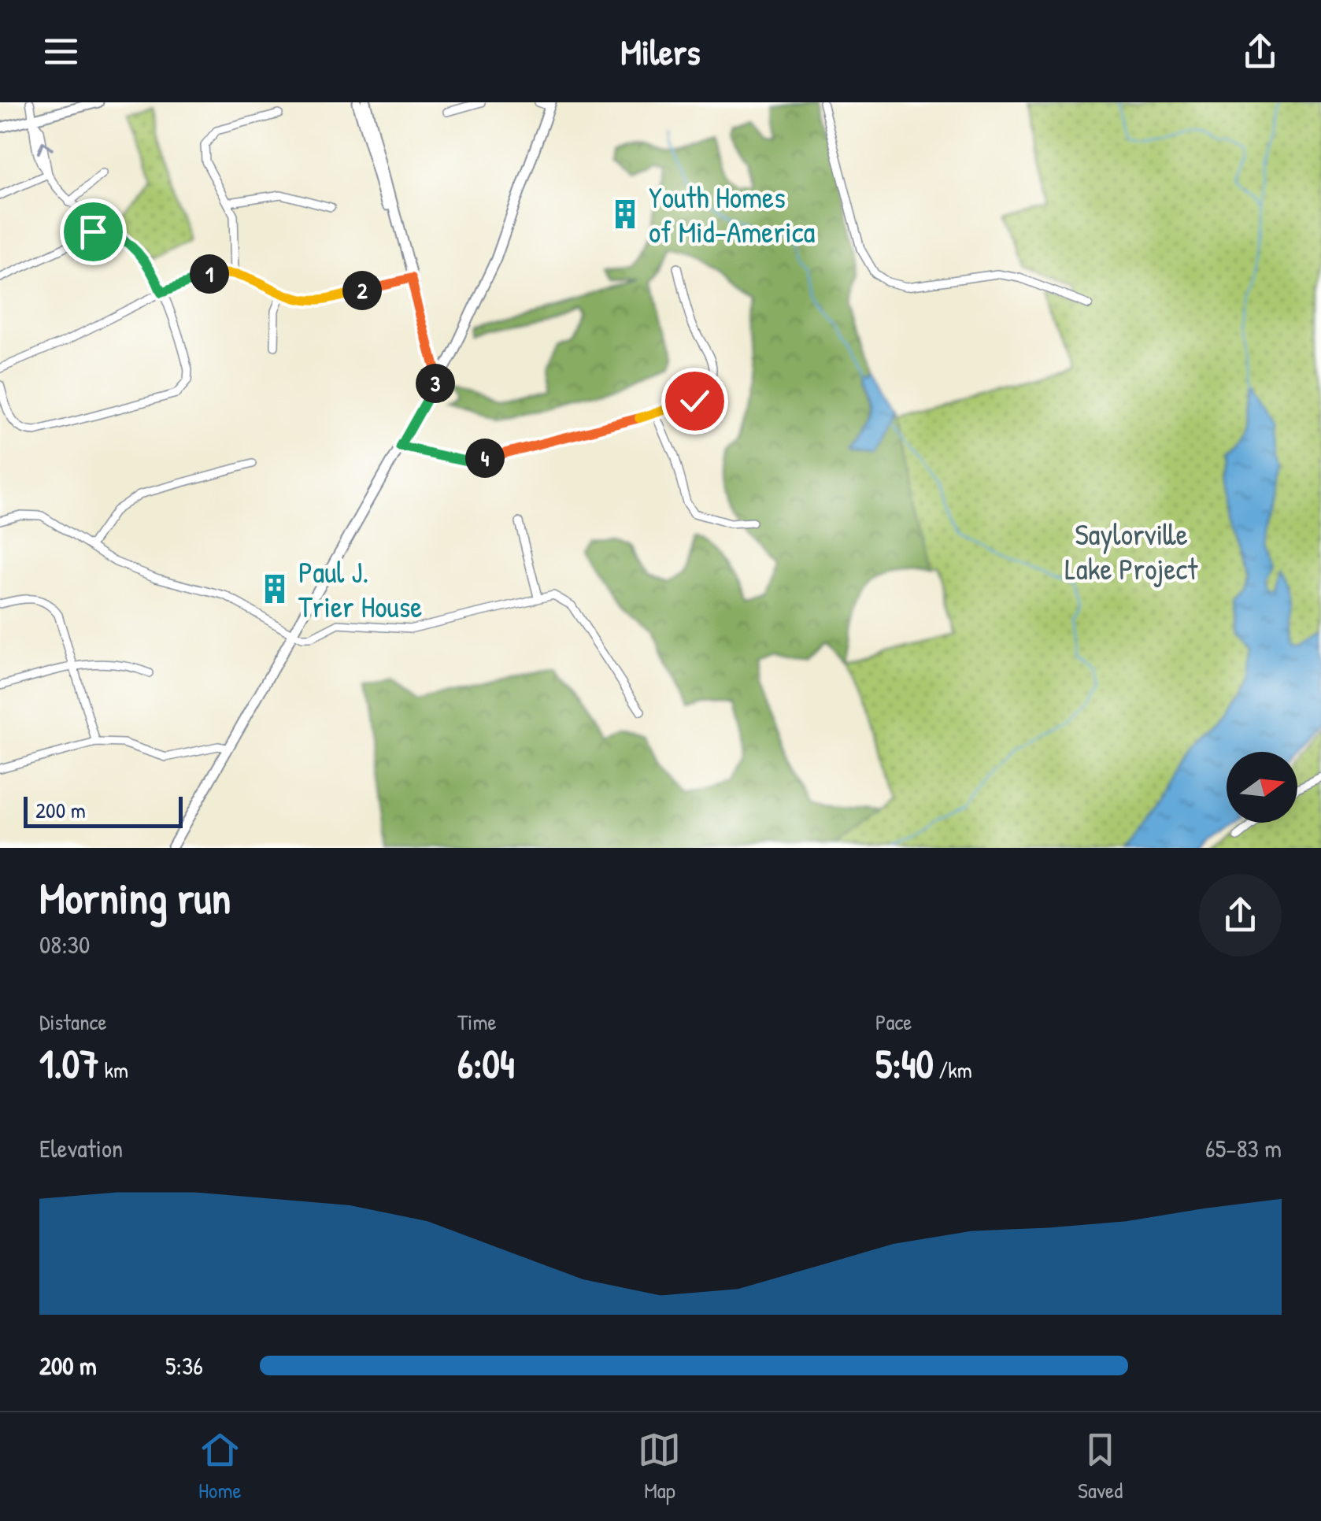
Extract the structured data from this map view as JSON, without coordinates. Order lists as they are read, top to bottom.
{
  "parks": ["Saylorville Lake Project"],
  "places": {
    "building": ["Youth Homes of Mid-America", "Paul J. Trier House"]
  },
  "scale_bar": "200 m",
  "north": "right",
  "page": {
    "header": "Milers",
    "pins": [
      "1",
      "2",
      "3",
      "4"
    ],
    "scale": "200 m",
    "heading": ["Morning run", "08:30"],
    "stats": [
      ["Distance", "1.07 km"],
      ["Time", "6:04"],
      ["Pace", "5:40 /km"]
    ],
    "chart": ["Elevation", "65–83 m"],
    "list": [
      {
        "name": "200 m",
        "note": "5:36"
      }
    ],
    "tabs": ["Home", "Map", "Saved"]
  }
}
